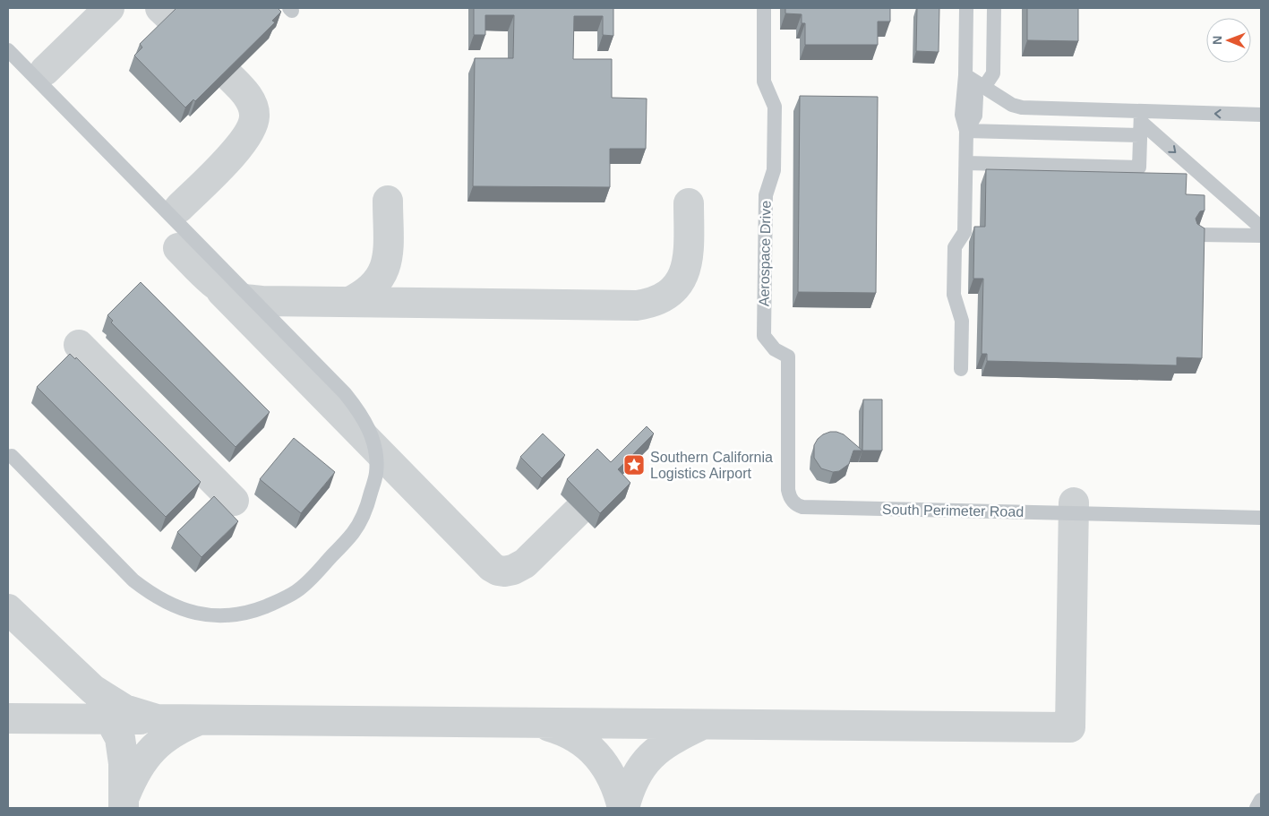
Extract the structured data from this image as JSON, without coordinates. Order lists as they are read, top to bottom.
{
  "streets": {
    "street": ["Aerospace Drive", "South Perimeter Road"]
  },
  "crossings": [
    ["Aerospace Drive", "South Perimeter Road"]
  ],
  "places": {
    "place": ["Southern California Logistics Airport"]
  },
  "north": "left"
}
